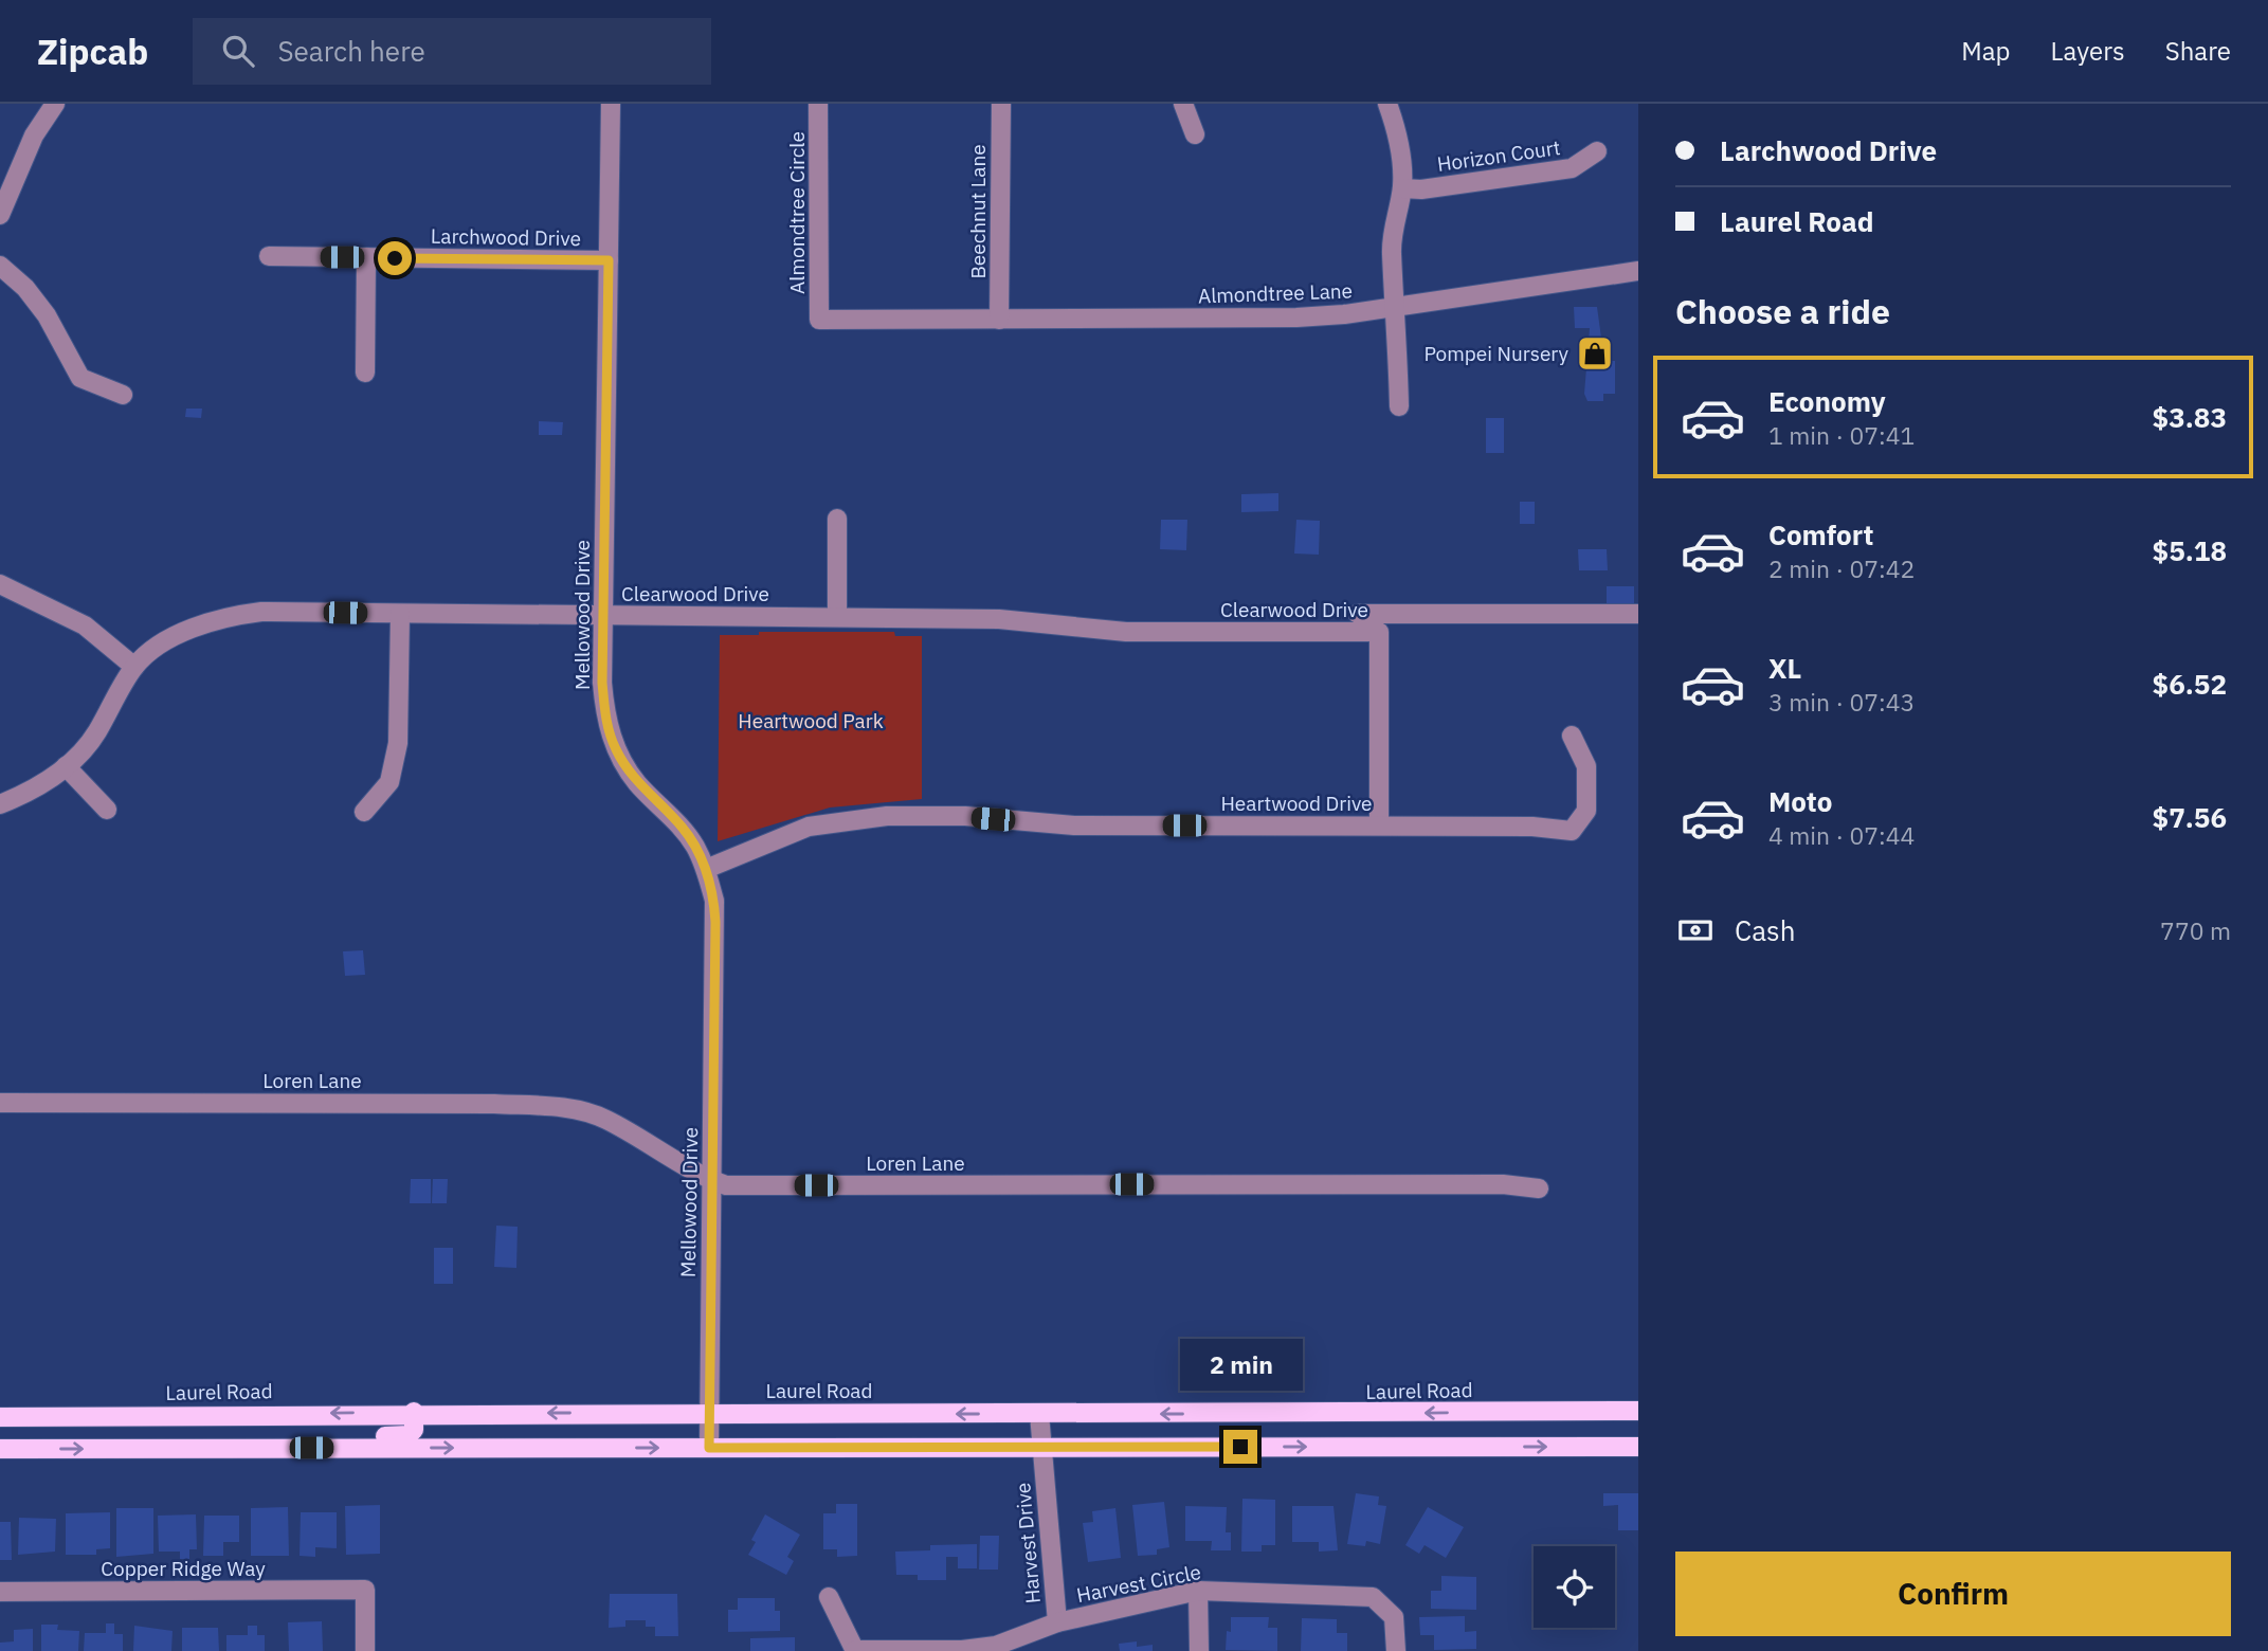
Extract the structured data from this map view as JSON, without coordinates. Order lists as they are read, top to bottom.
{
  "streets": {
    "main road": ["Laurel Road"],
    "street": [
      "Horizon Court",
      "Beechnut Lane",
      "Almondtree Circle",
      "Larchwood Drive",
      "Almondtree Lane",
      "Clearwood Drive",
      "Mellowood Drive",
      "Heartwood Drive",
      "Loren Lane",
      "Harvest Drive",
      "Copper Ridge Way",
      "Harvest Circle"
    ]
  },
  "crossings": [
    ["Beechnut Lane", "Almondtree Circle"],
    ["Beechnut Lane", "Almondtree Lane"],
    ["Almondtree Circle", "Almondtree Lane"],
    ["Larchwood Drive", "Mellowood Drive"],
    ["Clearwood Drive", "Mellowood Drive"],
    ["Clearwood Drive", "Heartwood Drive"],
    ["Mellowood Drive", "Heartwood Drive"],
    ["Mellowood Drive", "Loren Lane"],
    ["Mellowood Drive", "Laurel Road"],
    ["Laurel Road", "Harvest Drive"],
    ["Harvest Drive", "Harvest Circle"]
  ],
  "parks": ["Heartwood Park"],
  "places": {
    "shop": ["Pompei Nursery"]
  },
  "page": {
    "header": "Zipcab",
    "search": "Search here",
    "nav": ["Map", "Layers", "Share"],
    "banner": ["Larchwood Drive", "Laurel Road"],
    "heading": "Choose a ride",
    "list": [
      {
        "name": "Economy",
        "note": "1 min · 07:41",
        "value": "$3.83"
      },
      {
        "name": "Comfort",
        "note": "2 min · 07:42",
        "value": "$5.18"
      },
      {
        "name": "XL",
        "note": "3 min · 07:43",
        "value": "$6.52"
      },
      {
        "name": "Moto",
        "note": "4 min · 07:44",
        "value": "$7.56"
      }
    ],
    "pay": ["Cash", "770 m"],
    "bubble": "2 min",
    "buttons": "Confirm"
  }
}
